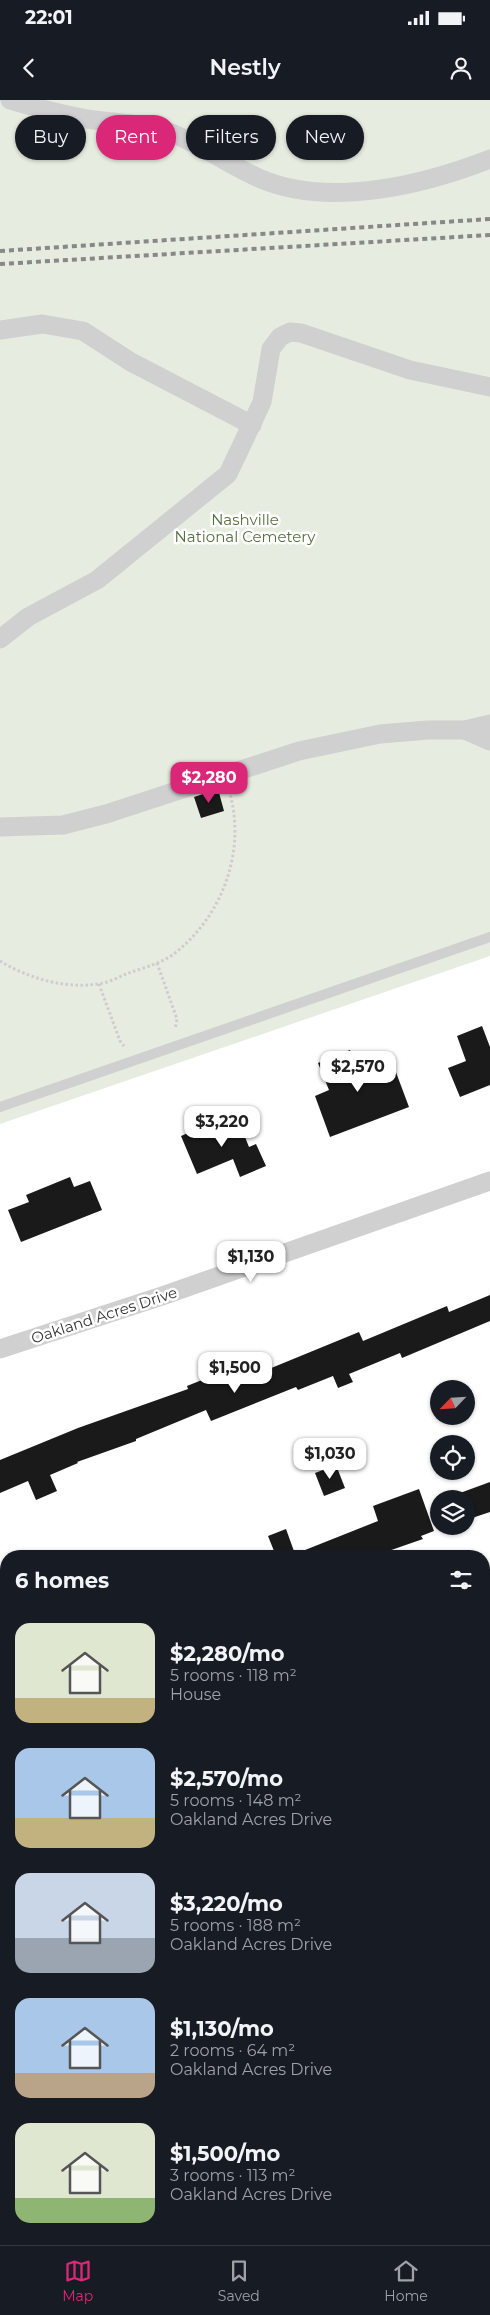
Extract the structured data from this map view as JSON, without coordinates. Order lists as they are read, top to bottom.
{
  "streets": {
    "street": ["Oakland Acres Drive"]
  },
  "parks": ["Nashville National Cemetery"],
  "north": "bottom left",
  "page": {
    "status": "22:01",
    "header": "Nestly",
    "chip": [
      "Buy",
      "Rent",
      "Filters",
      "New"
    ],
    "price": [
      "$2,280",
      "$2,570",
      "$3,220",
      "$1,130",
      "$1,500",
      "$1,030"
    ],
    "heading": "6 homes",
    "list": [
      {
        "name": "$2,280/mo",
        "note": "5 rooms · 118 m² · House"
      },
      {
        "name": "$2,570/mo",
        "note": "5 rooms · 148 m² · Oakland Acres Drive"
      },
      {
        "name": "$3,220/mo",
        "note": "5 rooms · 188 m² · Oakland Acres Drive"
      },
      {
        "name": "$1,130/mo",
        "note": "2 rooms · 64 m² · Oakland Acres Drive"
      },
      {
        "name": "$1,500/mo",
        "note": "3 rooms · 113 m² · Oakland Acres Drive"
      }
    ],
    "tabs": ["Map", "Saved", "Home"]
  }
}
